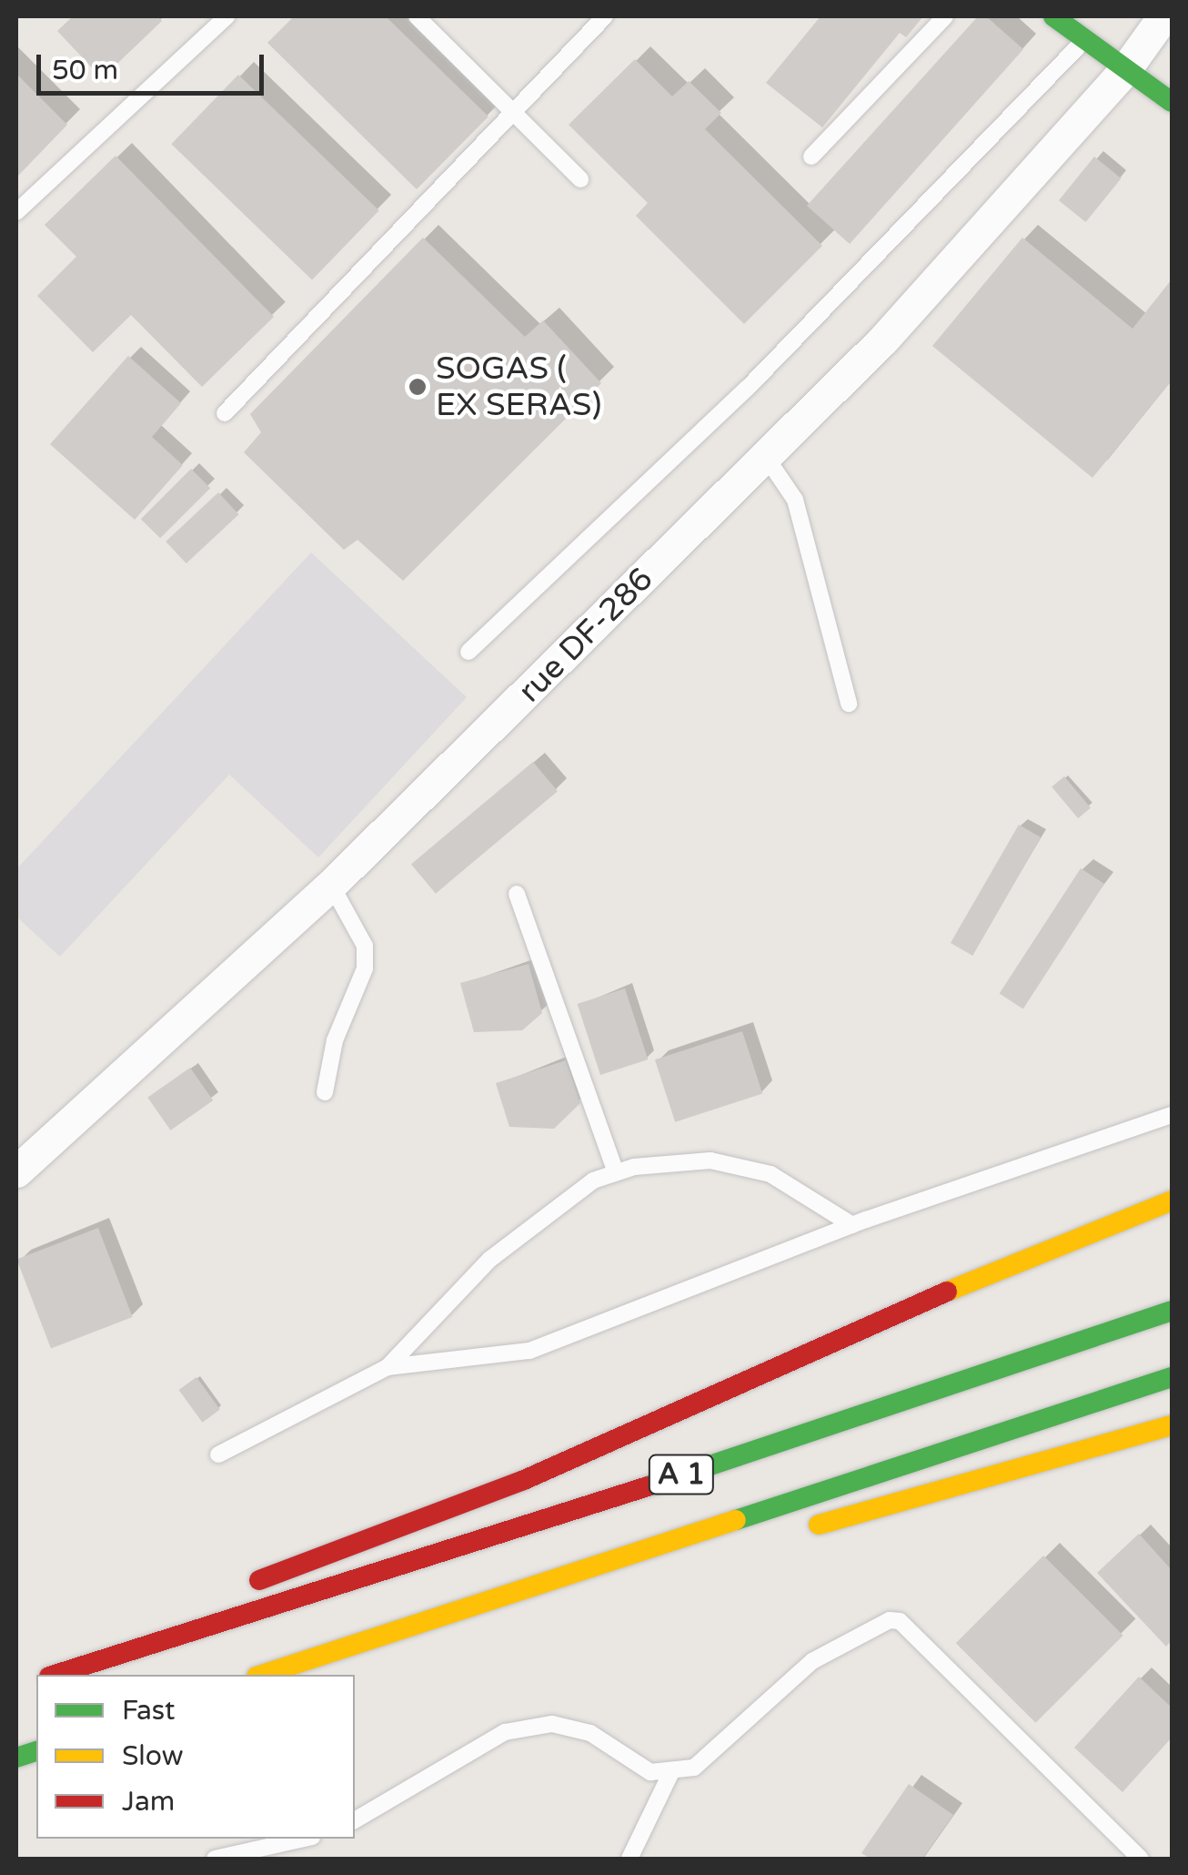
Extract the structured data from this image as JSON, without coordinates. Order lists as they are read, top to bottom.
{
  "streets": {
    "main road": ["A 1"],
    "street": ["rue DF-286"]
  },
  "places": ["SOGAS ( EX SERAS)"],
  "legend": ["Fast", "Slow", "Jam"],
  "scale_bar": "50 m"
}
